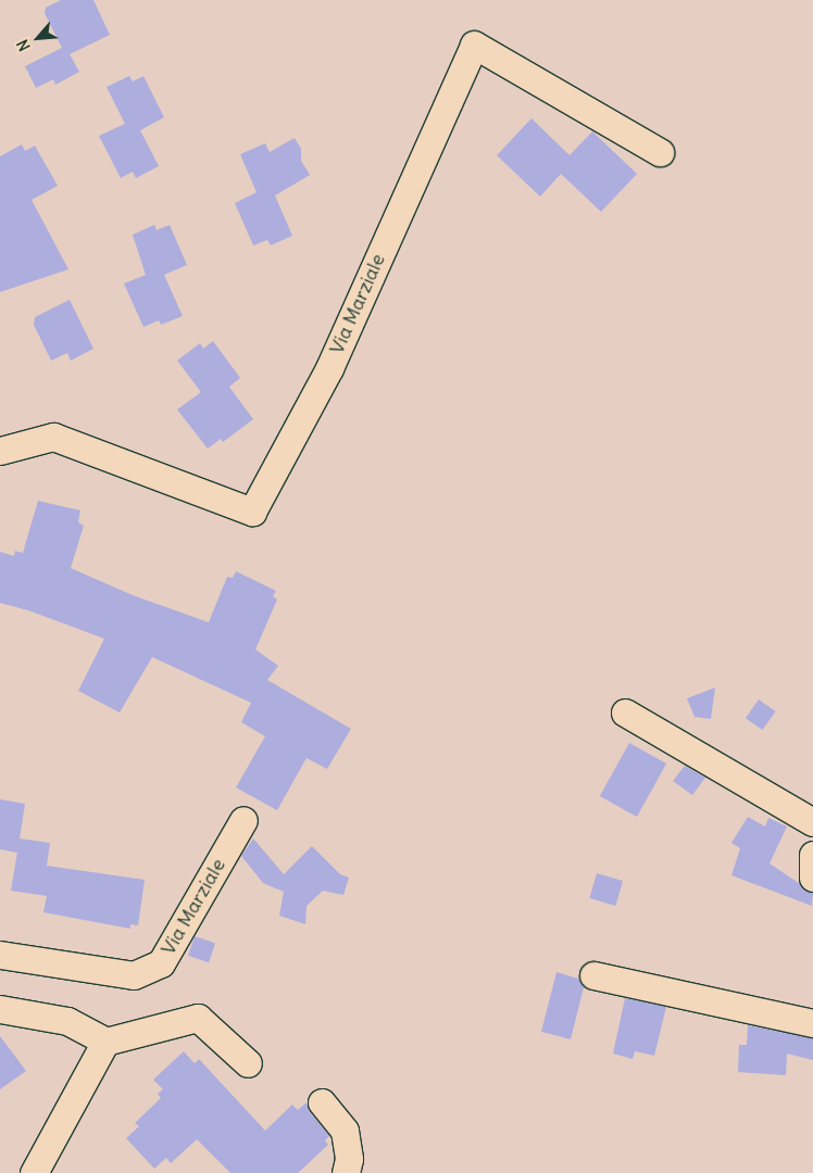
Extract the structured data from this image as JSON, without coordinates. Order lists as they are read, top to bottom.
{
  "streets": {
    "street": ["Via Marziale"]
  },
  "north": "bottom left"
}
